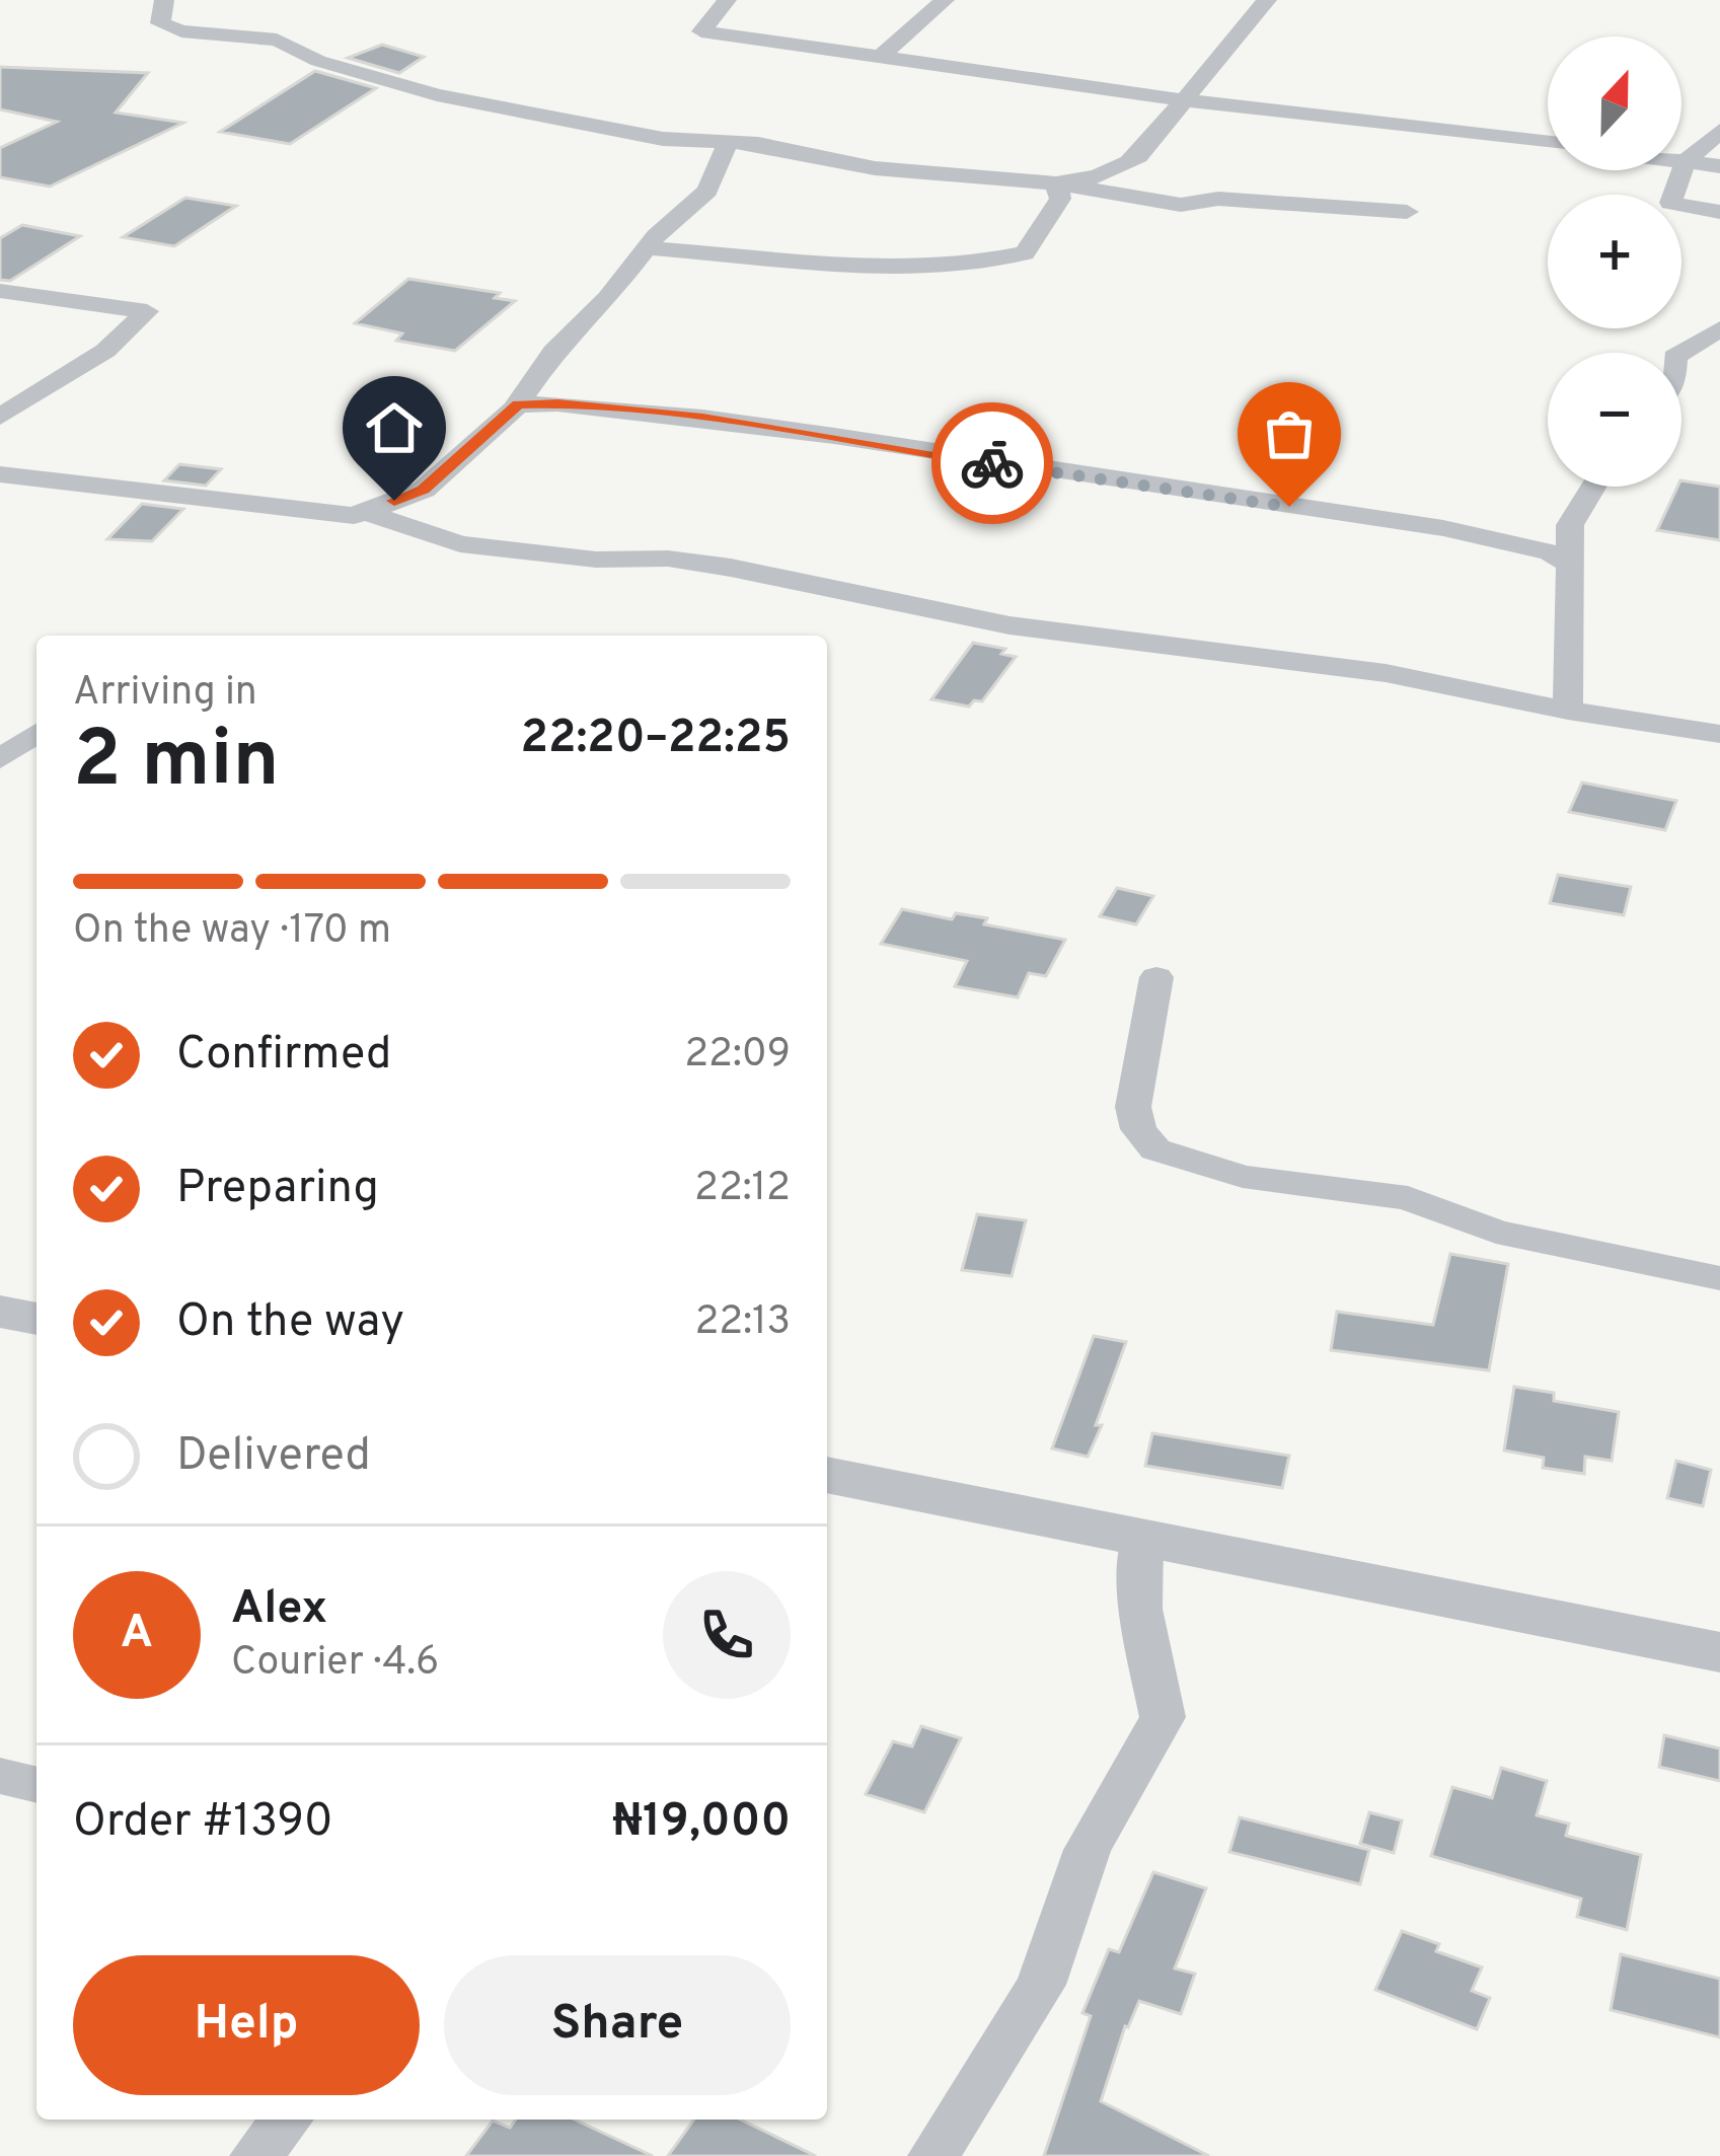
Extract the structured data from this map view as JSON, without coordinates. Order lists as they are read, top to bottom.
{
  "north": "top",
  "page": {
    "map_buttons": ["+", "−"],
    "heading": ["2 min", "Arriving in", "22:20–22:25"],
    "panel": [
      "Alex",
      "Courier · 4.6",
      "Order #1390",
      "₦19,000"
    ],
    "bar": "On the way · 170 m",
    "list": [
      ["Confirmed", "22:09"],
      ["Preparing", "22:12"],
      ["On the way", "22:13"],
      "Delivered"
    ],
    "round": "A",
    "buttons": ["Help", "Share"]
  }
}
